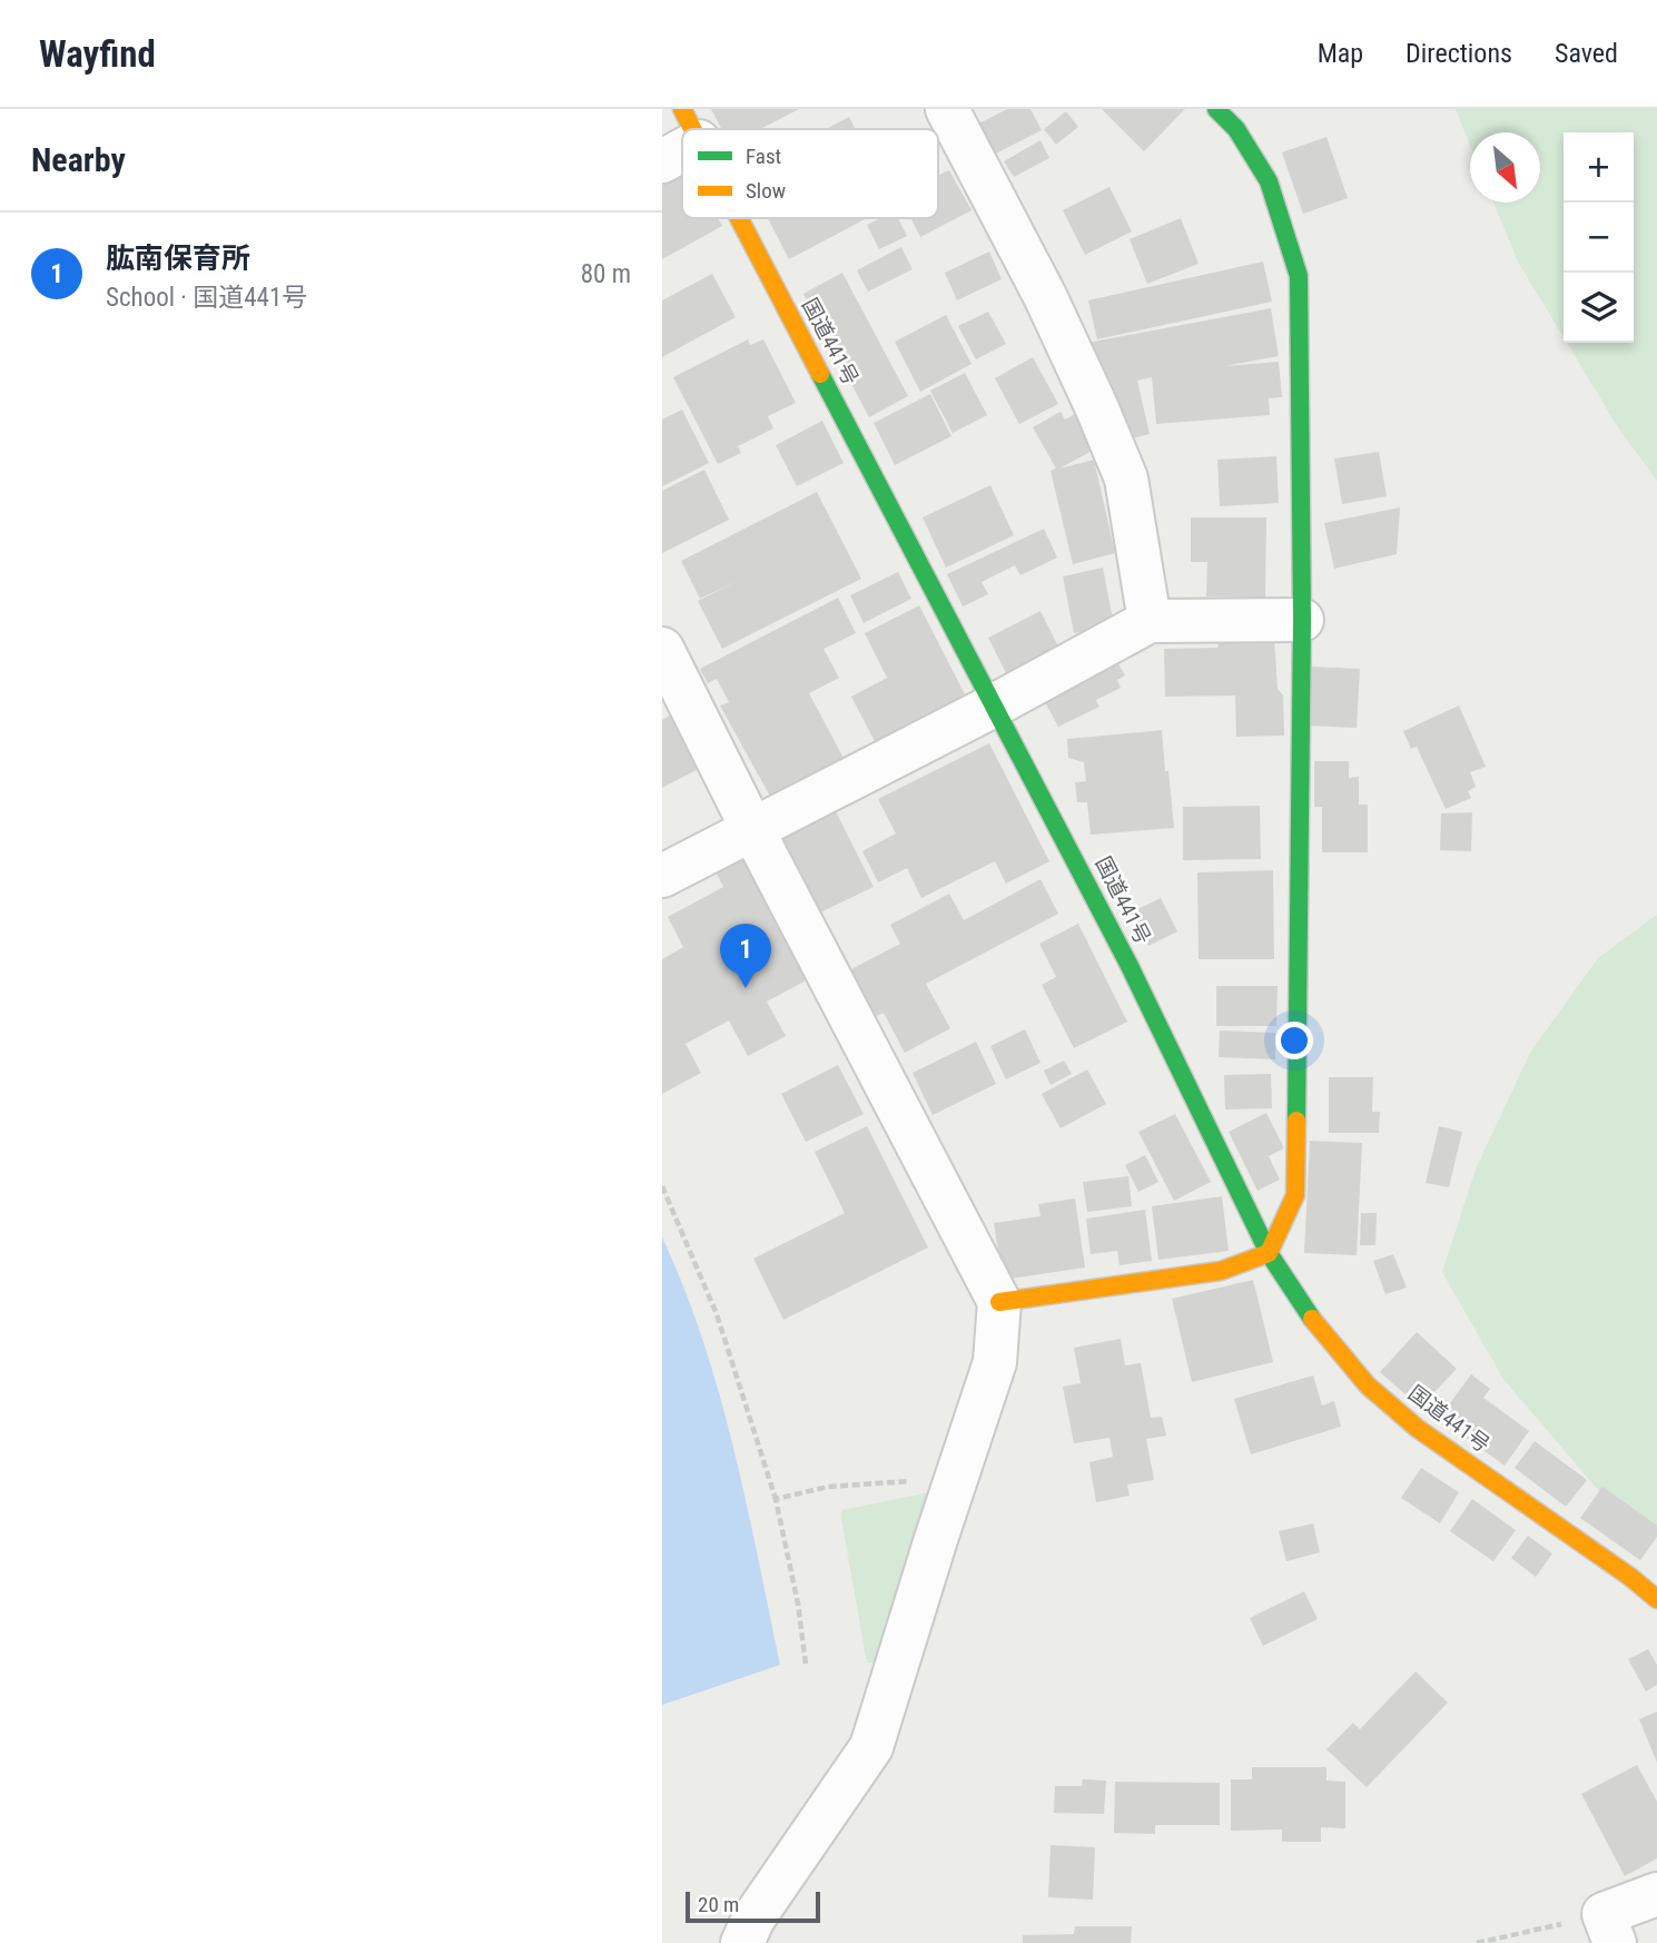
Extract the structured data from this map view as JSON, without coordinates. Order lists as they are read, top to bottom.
{
  "streets": {
    "main road": ["国道441号"]
  },
  "legend": ["Fast", "Slow"],
  "scale_bar": "20 m",
  "north": "bottom right",
  "page": {
    "header": "Wayfind",
    "nav": ["Map", "Directions", "Saved"],
    "heading": "Nearby",
    "map_buttons": ["+", "−"],
    "list": [
      {
        "mark": "1",
        "name": "肱南保育所",
        "note": "School · 国道441号",
        "value": "80 m"
      }
    ],
    "pins": "1",
    "scale": "20 m"
  }
}
